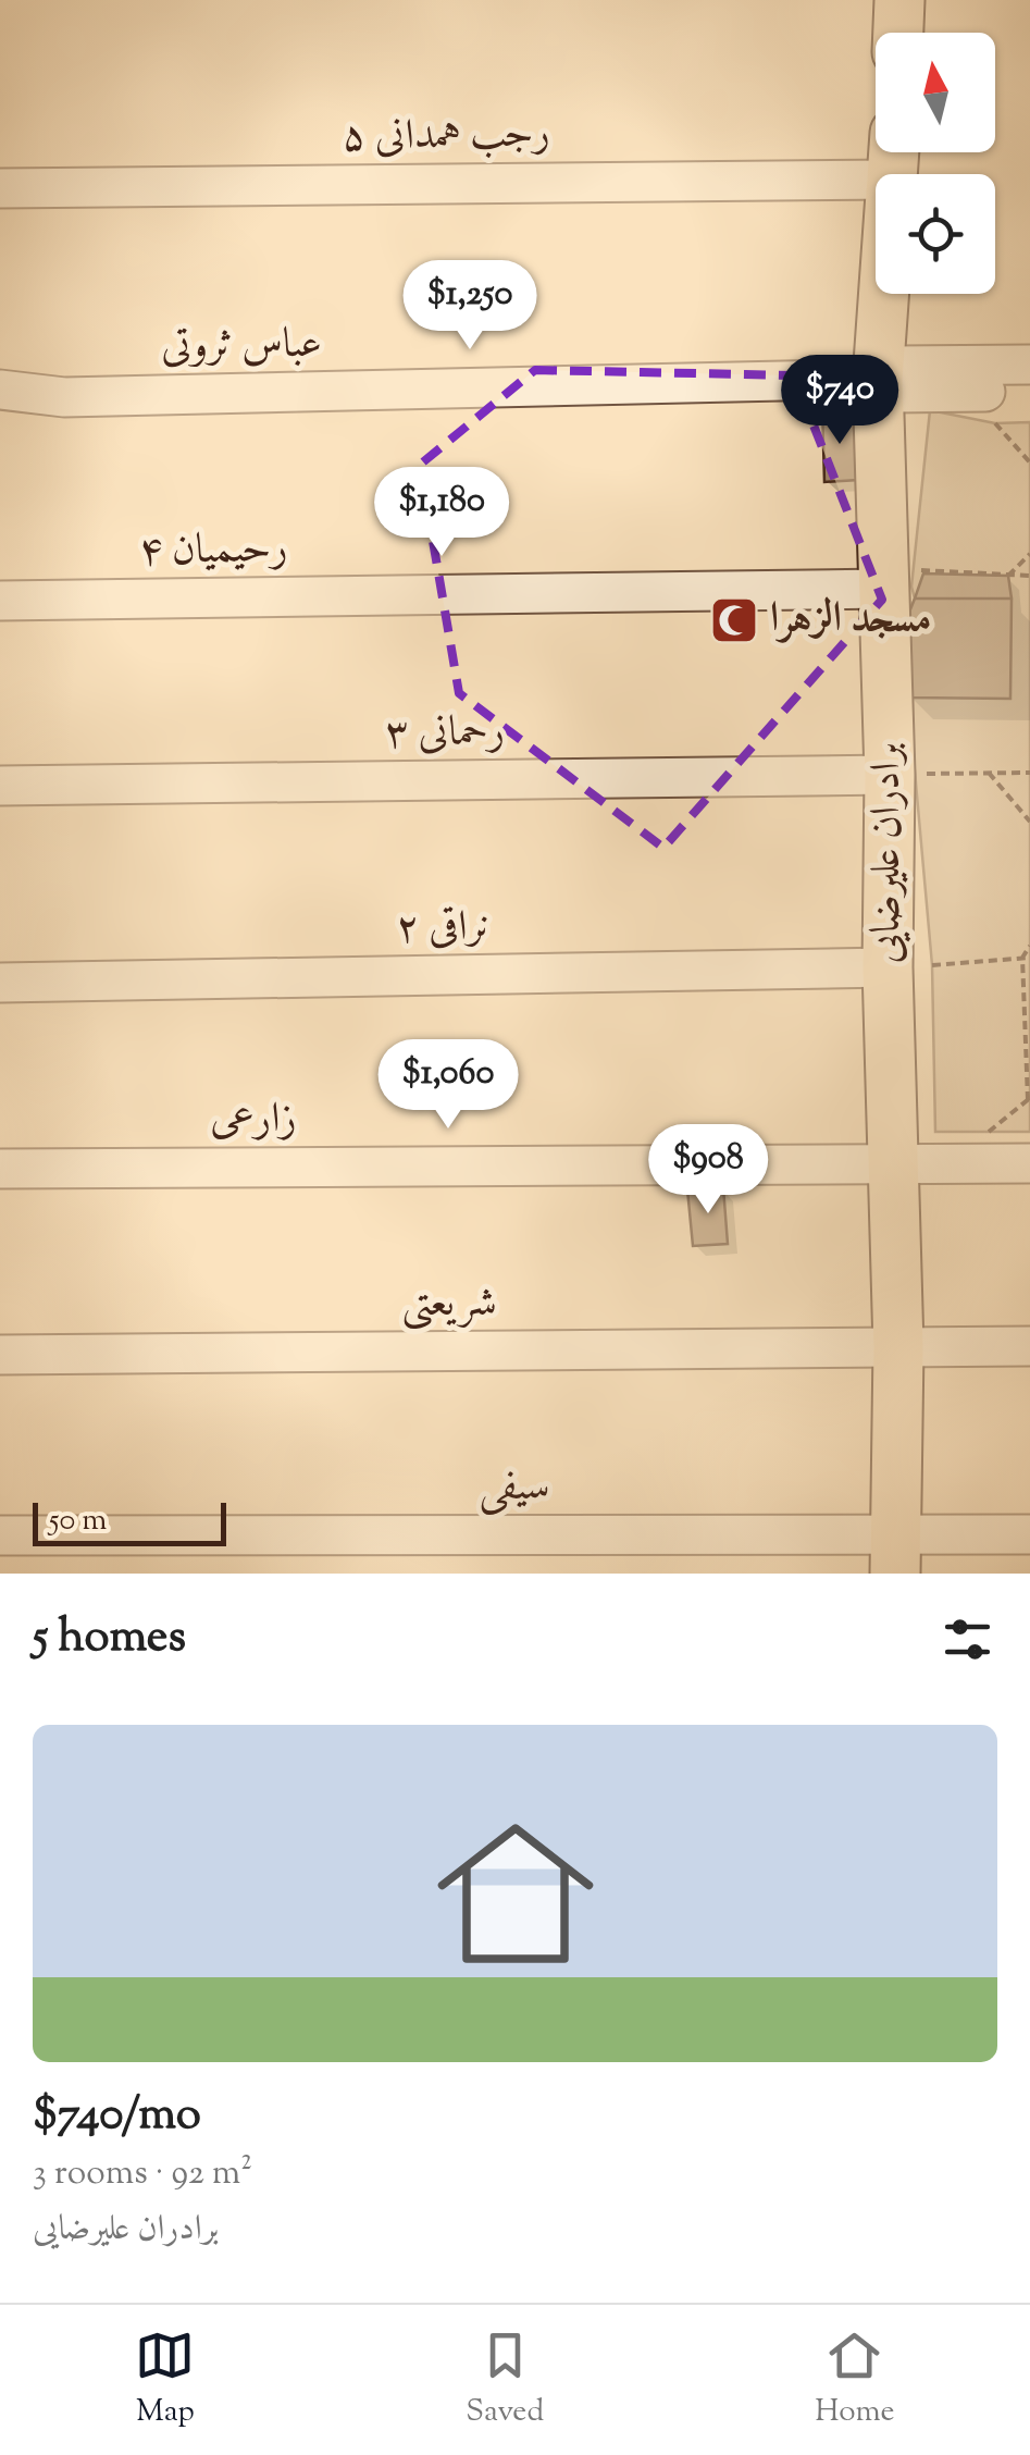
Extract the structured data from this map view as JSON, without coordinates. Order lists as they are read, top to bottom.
{
  "streets": {
    "main road": ["برادران علیرضایی"],
    "street": [
      "رجب همدانی ۵",
      "عباس ثروتی",
      "رحیمیان ۴",
      "رحمانی ۳",
      "نراقی ۲",
      "زارعی",
      "شریعتی",
      "سیفی"
    ]
  },
  "crossings": [
    ["رجب همدانی ۵", "برادران علیرضایی"],
    ["عباس ثروتی", "برادران علیرضایی"],
    ["رحیمیان ۴", "برادران علیرضایی"],
    ["رحمانی ۳", "برادران علیرضایی"],
    ["برادران علیرضایی", "نراقی ۲"],
    ["برادران علیرضایی", "زارعی"],
    ["برادران علیرضایی", "شریعتی"],
    ["برادران علیرضایی", "سیفی"]
  ],
  "places": {
    "mosque": ["مسجد الزهرا"]
  },
  "scale_bar": "50 m",
  "north": "top",
  "page": {
    "price": [
      "$1,250",
      "$740",
      "$1,180",
      "$1,060",
      "$908"
    ],
    "scale": "50 m",
    "heading": "5 homes",
    "list": [
      {
        "name": "$740/mo",
        "note": "3 rooms · 92 m² · برادران علیرضایی"
      }
    ],
    "tabs": ["Map", "Saved", "Home"]
  }
}
